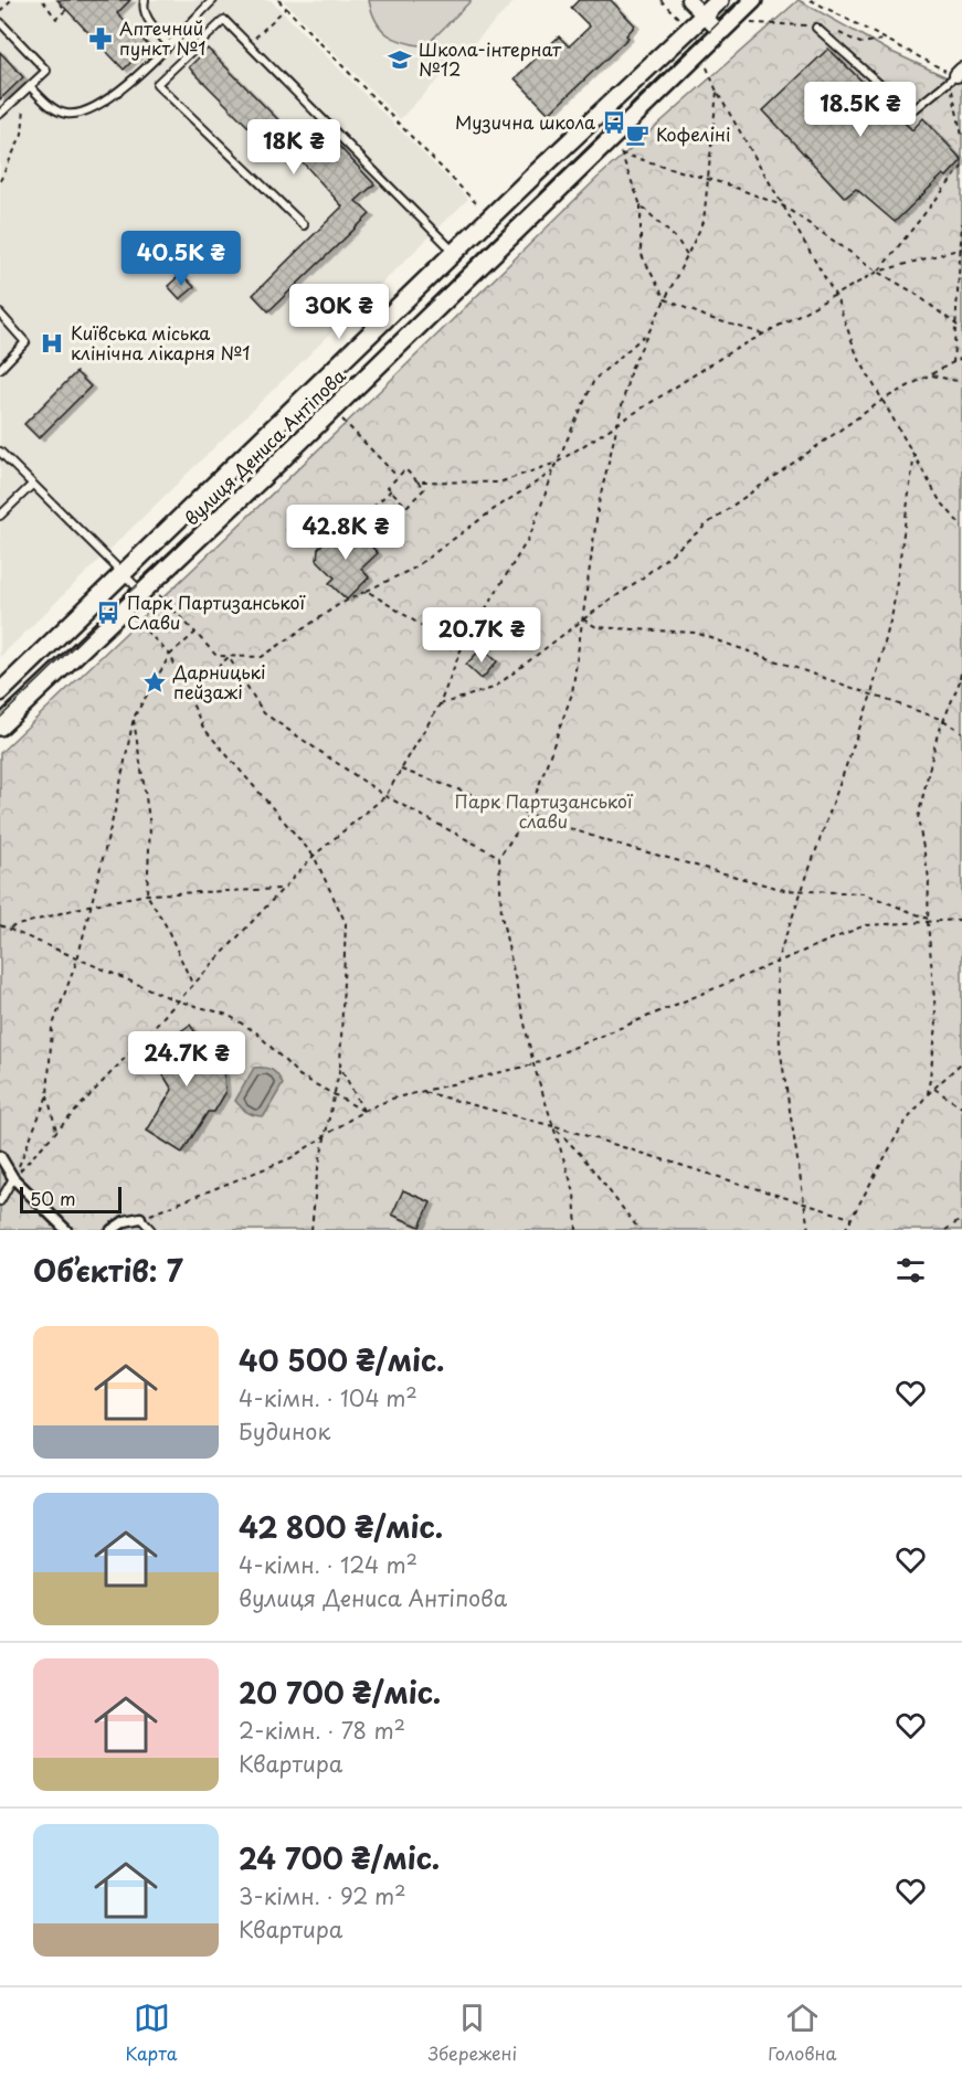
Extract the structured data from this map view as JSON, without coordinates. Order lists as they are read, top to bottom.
{
  "streets": {
    "street": ["вулиця Дениса Антіпова"]
  },
  "parks": ["Парк Партизанської слави"],
  "places": {
    "pharmacy": ["Аптечний пункт №1"],
    "school or university": ["Школа-інтернат №12"],
    "bus stop": ["Музична школа", "Парк Партизанської Слави"],
    "cafe": ["Кофеліні"],
    "hospital": ["Київська міська клінічна лікарня №1"],
    "place": ["Дарницькі пейзажі"]
  },
  "scale_bar": "50 m",
  "page": {
    "price": [
      "18.5K ₴",
      "18K ₴",
      "40.5K ₴",
      "30K ₴",
      "42.8K ₴",
      "20.7K ₴",
      "24.7K ₴"
    ],
    "scale": "50 m",
    "heading": "Об’єктів: 7",
    "list": [
      {
        "name": "40 500 ₴/міс.",
        "note": "4-кімн. · 104 m² · Будинок"
      },
      {
        "name": "42 800 ₴/міс.",
        "note": "4-кімн. · 124 m² · вулиця Дениса Антіпова"
      },
      {
        "name": "20 700 ₴/міс.",
        "note": "2-кімн. · 78 m² · Квартира"
      },
      {
        "name": "24 700 ₴/міс.",
        "note": "3-кімн. · 92 m² · Квартира"
      }
    ],
    "tabs": ["Карта", "Збережені", "Головна"]
  }
}
